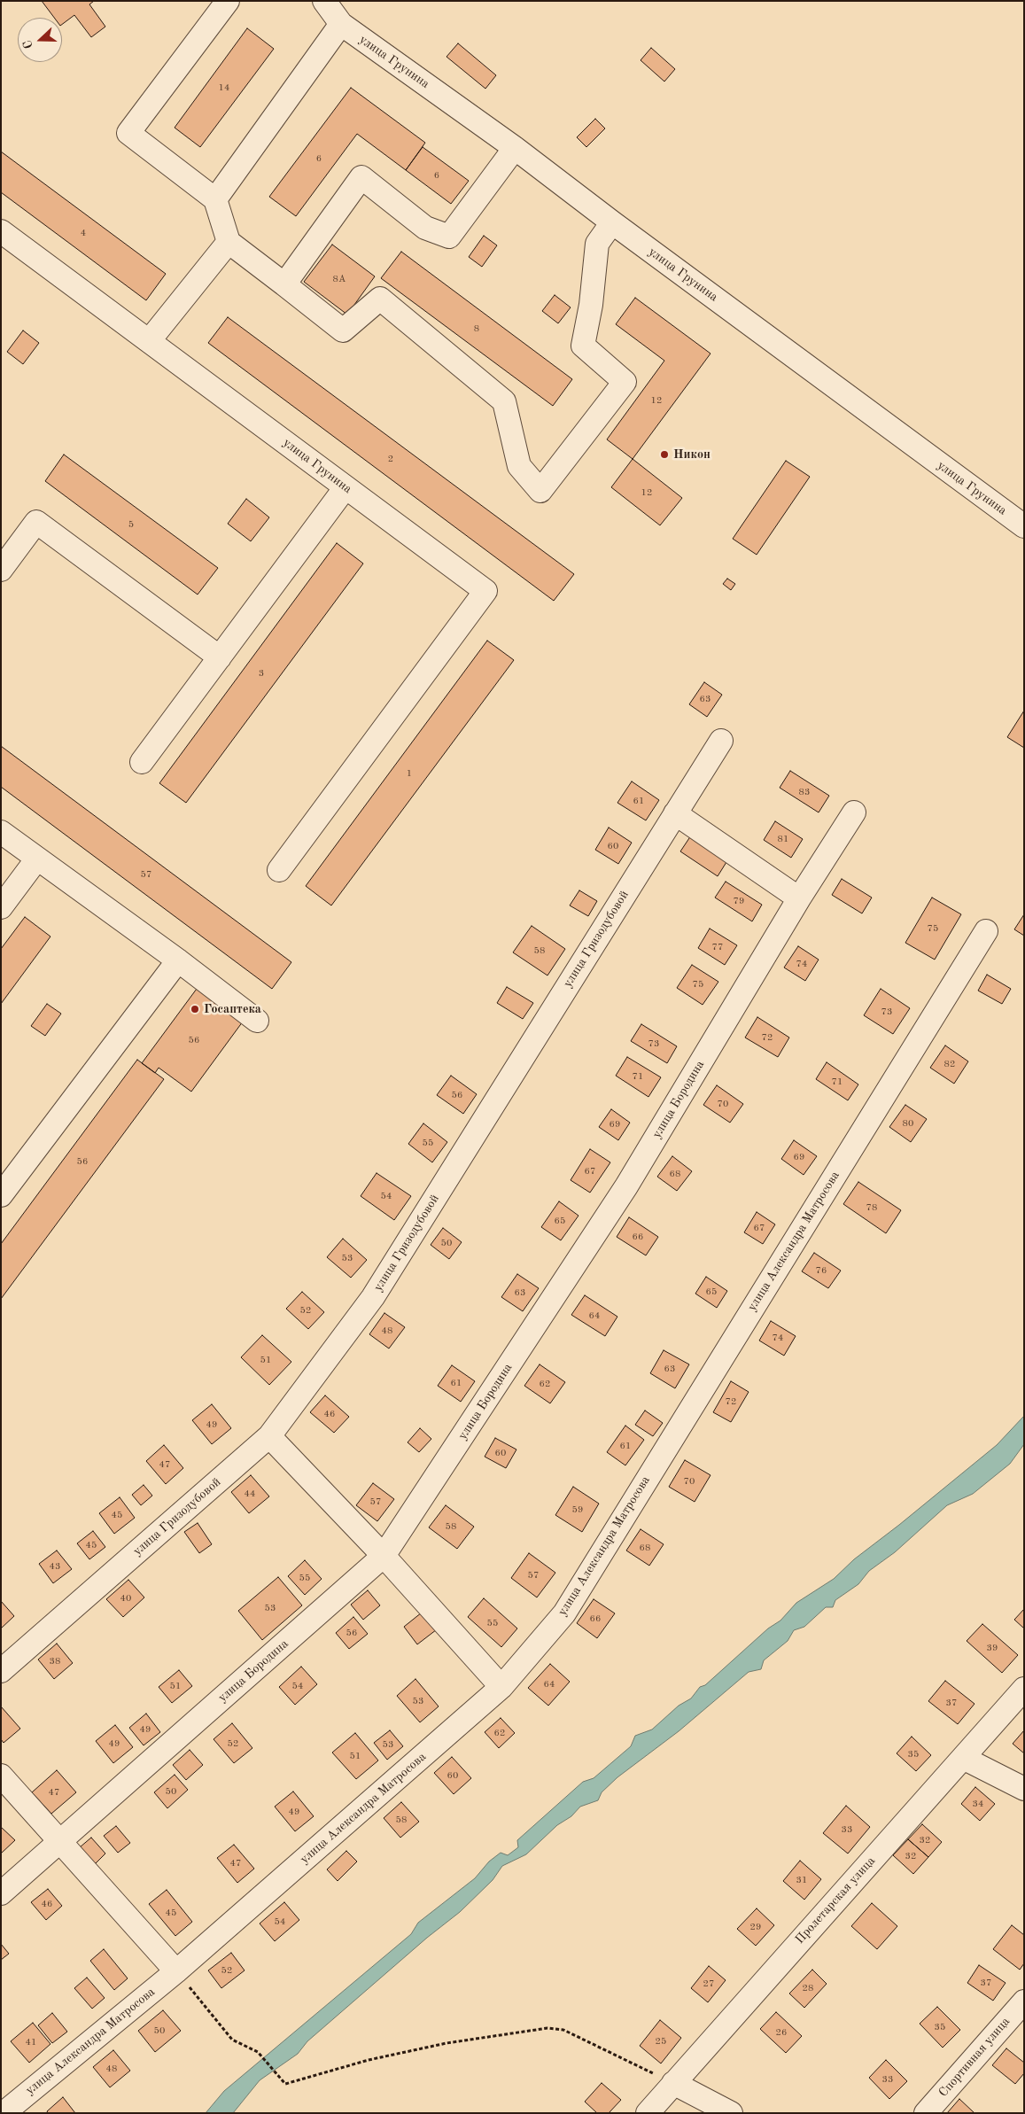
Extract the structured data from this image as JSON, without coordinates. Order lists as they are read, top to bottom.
{
  "streets": {
    "street": [
      "улица Грунина",
      "улица Гризодубовой",
      "улица Бородина",
      "улица Александра Матросова",
      "Пролетарская улица",
      "Спортивная улица"
    ]
  },
  "places": ["Никон", "Госаптека"],
  "house_numbers": [
    "14",
    "6",
    "6",
    "4",
    "8А",
    "8",
    "12",
    "2",
    "12",
    "5",
    "3",
    "63",
    "1",
    "83",
    "61",
    "81",
    "60",
    "57",
    "79",
    "75",
    "77",
    "58",
    "74",
    "75",
    "73",
    "72",
    "56",
    "73",
    "82",
    "71",
    "71",
    "56",
    "70",
    "80",
    "69",
    "55",
    "69",
    "56",
    "67",
    "68",
    "54",
    "78",
    "65",
    "67",
    "66",
    "50",
    "53",
    "76",
    "65",
    "63",
    "52",
    "64",
    "48",
    "74",
    "51",
    "63",
    "61",
    "62",
    "72",
    "46",
    "49",
    "61",
    "60",
    "47",
    "70",
    "44",
    "57",
    "59",
    "45",
    "58",
    "45",
    "68",
    "43",
    "57",
    "55",
    "40",
    "53",
    "66",
    "55",
    "56",
    "39",
    "38",
    "64",
    "51",
    "54",
    "53",
    "37",
    "49",
    "62",
    "49",
    "52",
    "53",
    "35",
    "51",
    "60",
    "50",
    "47",
    "34",
    "49",
    "58",
    "33",
    "32",
    "32",
    "47",
    "31",
    "46",
    "45",
    "54",
    "29",
    "52",
    "37",
    "27",
    "28",
    "35",
    "50",
    "26",
    "25",
    "41",
    "48",
    "33"
  ],
  "north": "left"
}
